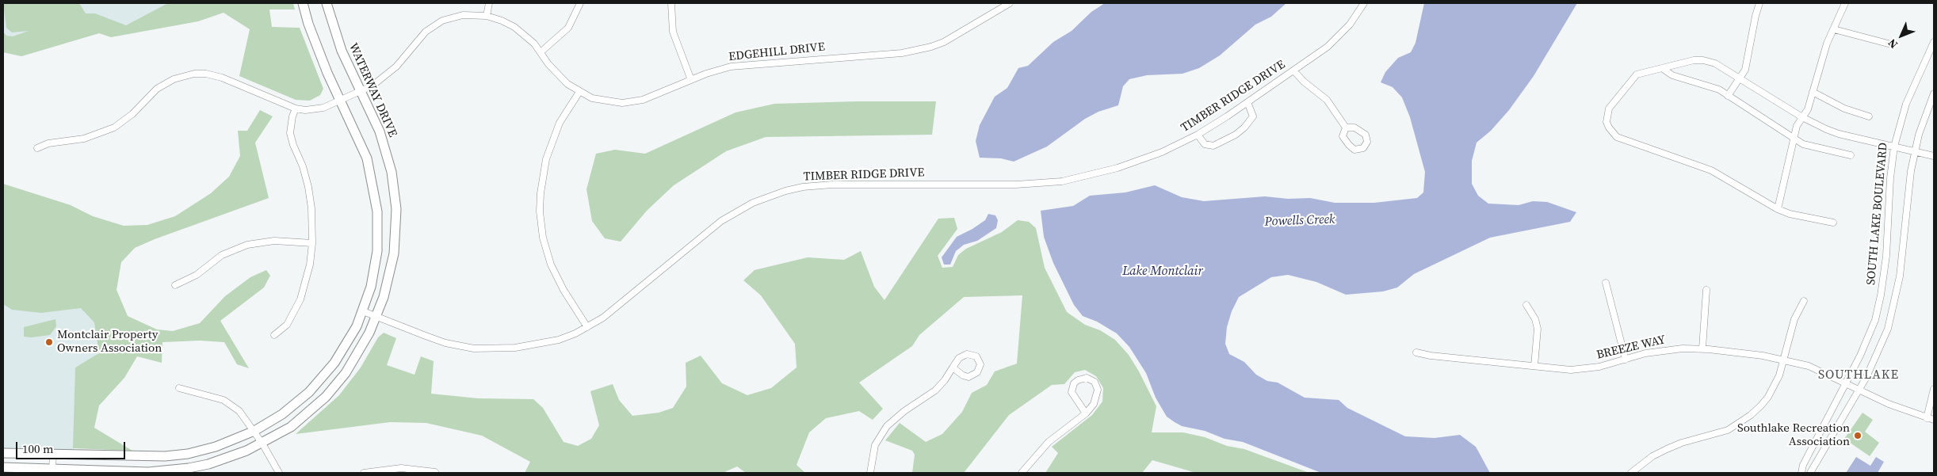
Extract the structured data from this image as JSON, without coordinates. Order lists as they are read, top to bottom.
{
  "streets": {
    "main road": ["WATERWAY DRIVE"],
    "street": [
      "EDGEHILL DRIVE",
      "TIMBER RIDGE DRIVE",
      "SOUTH LAKE BOULEVARD",
      "BREEZE WAY"
    ]
  },
  "crossings": [
    ["EDGEHILL DRIVE", "WATERWAY DRIVE"],
    ["WATERWAY DRIVE", "TIMBER RIDGE DRIVE"],
    ["SOUTH LAKE BOULEVARD", "BREEZE WAY"]
  ],
  "districts": ["SOUTHLAKE"],
  "water": ["Powells Creek", "Lake Montclair"],
  "places": ["Montclair Property Owners Association", "Southlake Recreation Association"],
  "scale_bar": "100 m",
  "north": "bottom left"
}
